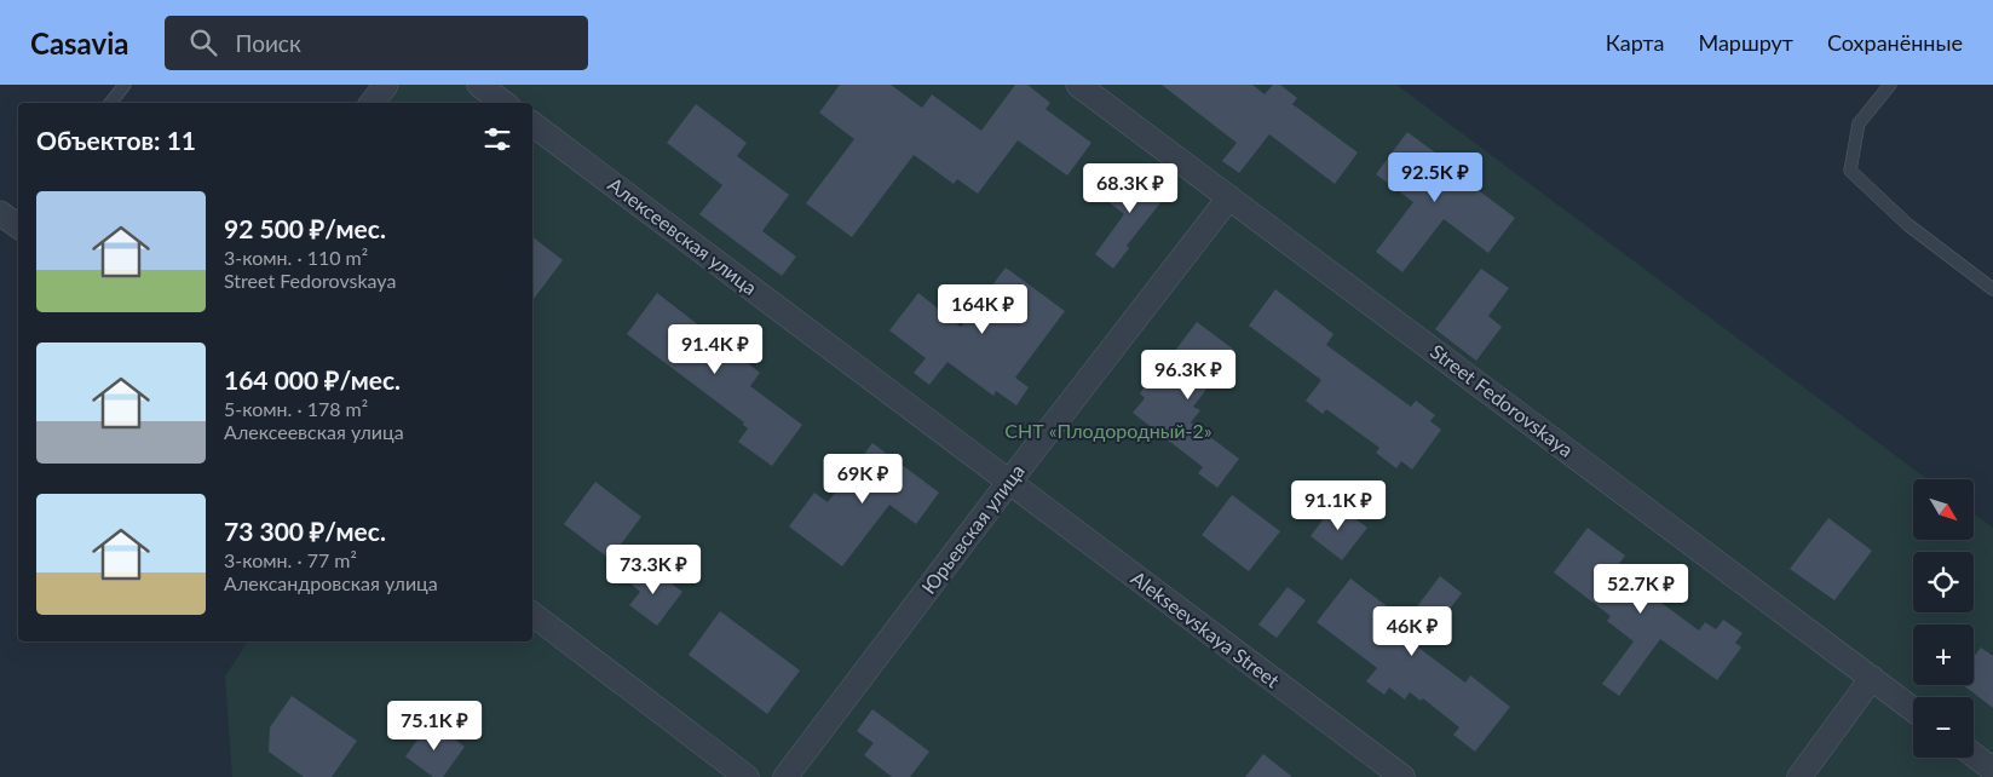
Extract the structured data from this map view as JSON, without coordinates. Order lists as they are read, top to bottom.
{
  "streets": {
    "street": [
      "Алексеевская улица",
      "Street Fedorovskaya",
      "Юрьевская улица",
      "Alekseevskaya Street"
    ]
  },
  "crossings": [
    ["Алексеевская улица", "Юрьевская улица"],
    ["Алексеевская улица", "Alekseevskaya Street"],
    ["Street Fedorovskaya", "Юрьевская улица"],
    ["Юрьевская улица", "Alekseevskaya Street"]
  ],
  "parks": ["СНТ «Плодородный-2»"],
  "north": "bottom right",
  "page": {
    "header": "Casavia",
    "search": "Поиск",
    "nav": ["Карта", "Маршрут", "Сохранённые"],
    "heading": "Объектов: 11",
    "price": [
      "92.5K ₽",
      "68.3K ₽",
      "164K ₽",
      "91.4K ₽",
      "96.3K ₽",
      "69K ₽",
      "91.1K ₽",
      "73.3K ₽",
      "52.7K ₽",
      "46K ₽",
      "75.1K ₽"
    ],
    "list": [
      {
        "name": "92 500 ₽/мес.",
        "note": "3-комн. · 110 m² · Street Fedorovskaya"
      },
      {
        "name": "164 000 ₽/мес.",
        "note": "5-комн. · 178 m² · Алексеевская улица"
      },
      {
        "name": "73 300 ₽/мес.",
        "note": "3-комн. · 77 m² · Александровская улица"
      }
    ],
    "map_buttons": ["+", "−"]
  }
}
